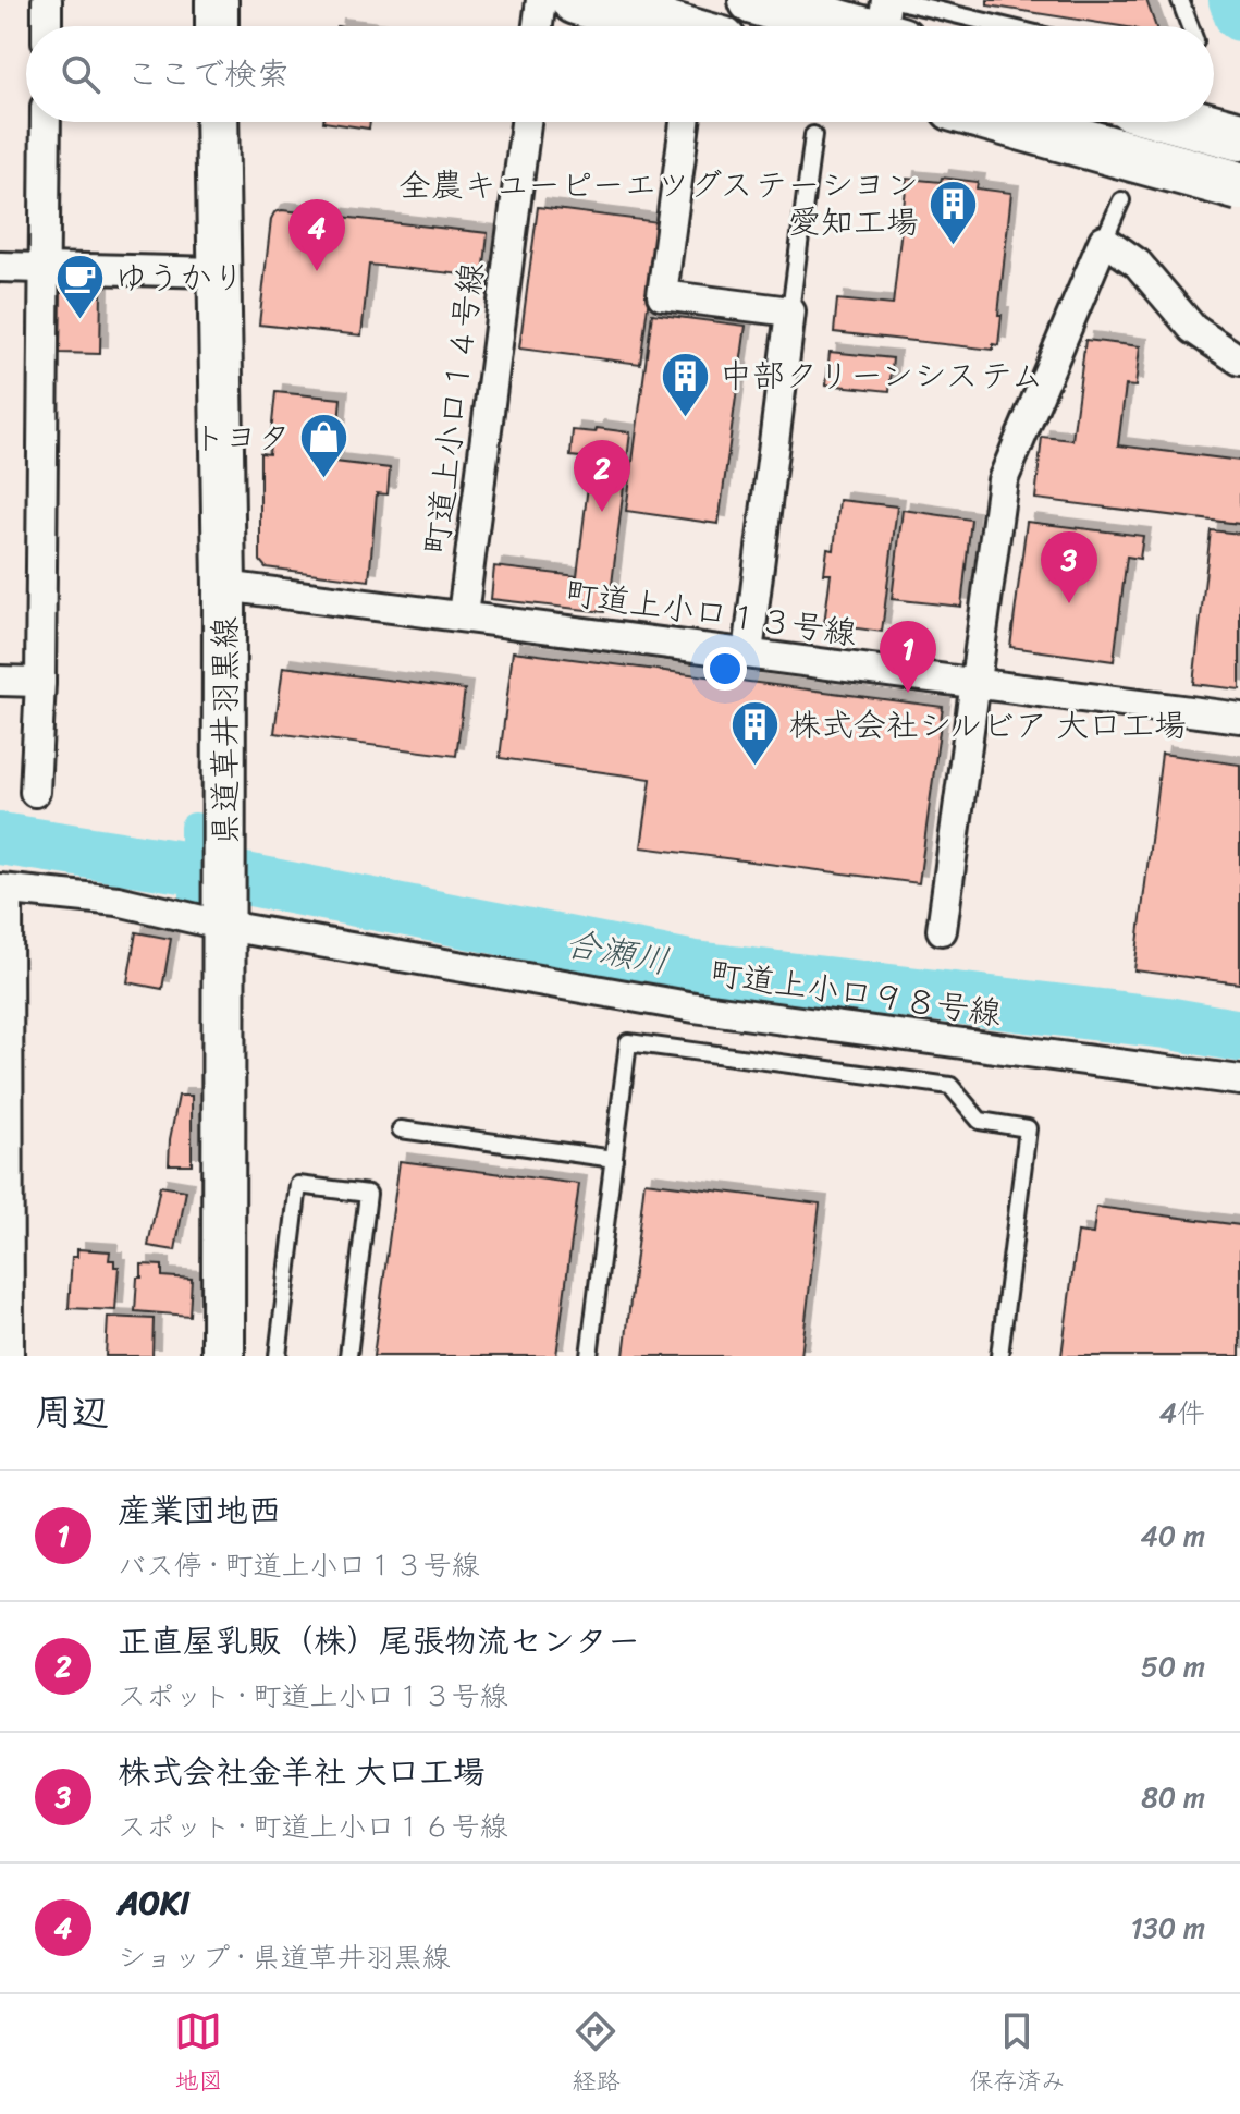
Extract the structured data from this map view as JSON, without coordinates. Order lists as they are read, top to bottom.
{
  "streets": {
    "main road": ["県道草井羽黒線"],
    "street": ["町道上小口１４号線", "町道上小口１３号線", "町道上小口９８号線"]
  },
  "crossings": [
    ["町道上小口１４号線", "町道上小口１３号線"],
    ["町道上小口１３号線", "県道草井羽黒線"],
    ["県道草井羽黒線", "町道上小口９８号線"]
  ],
  "water": ["合瀬川"],
  "places": {
    "building": ["全農キユーピーエツグステーシヨン 愛知工場", "中部クリーンシステム", "株式会社シルビア 大口工場"],
    "cafe": ["ゆうかり"],
    "shop": ["トヨタ"]
  },
  "page": {
    "search": "ここで検索",
    "pins": [
      "4",
      "2",
      "3",
      "1"
    ],
    "heading": ["周辺", "4件"],
    "list": [
      {
        "mark": "1",
        "name": "産業団地西",
        "note": "バス停 · 町道上小口１３号線",
        "value": "40 m"
      },
      {
        "mark": "2",
        "name": "正直屋乳販（株）尾張物流センター",
        "note": "スポット · 町道上小口１３号線",
        "value": "50 m"
      },
      {
        "mark": "3",
        "name": "株式会社金羊社 大口工場",
        "note": "スポット · 町道上小口１６号線",
        "value": "80 m"
      },
      {
        "mark": "4",
        "name": "AOKI",
        "note": "ショップ · 県道草井羽黒線",
        "value": "130 m"
      }
    ],
    "nav": ["地図", "経路", "保存済み"]
  }
}
